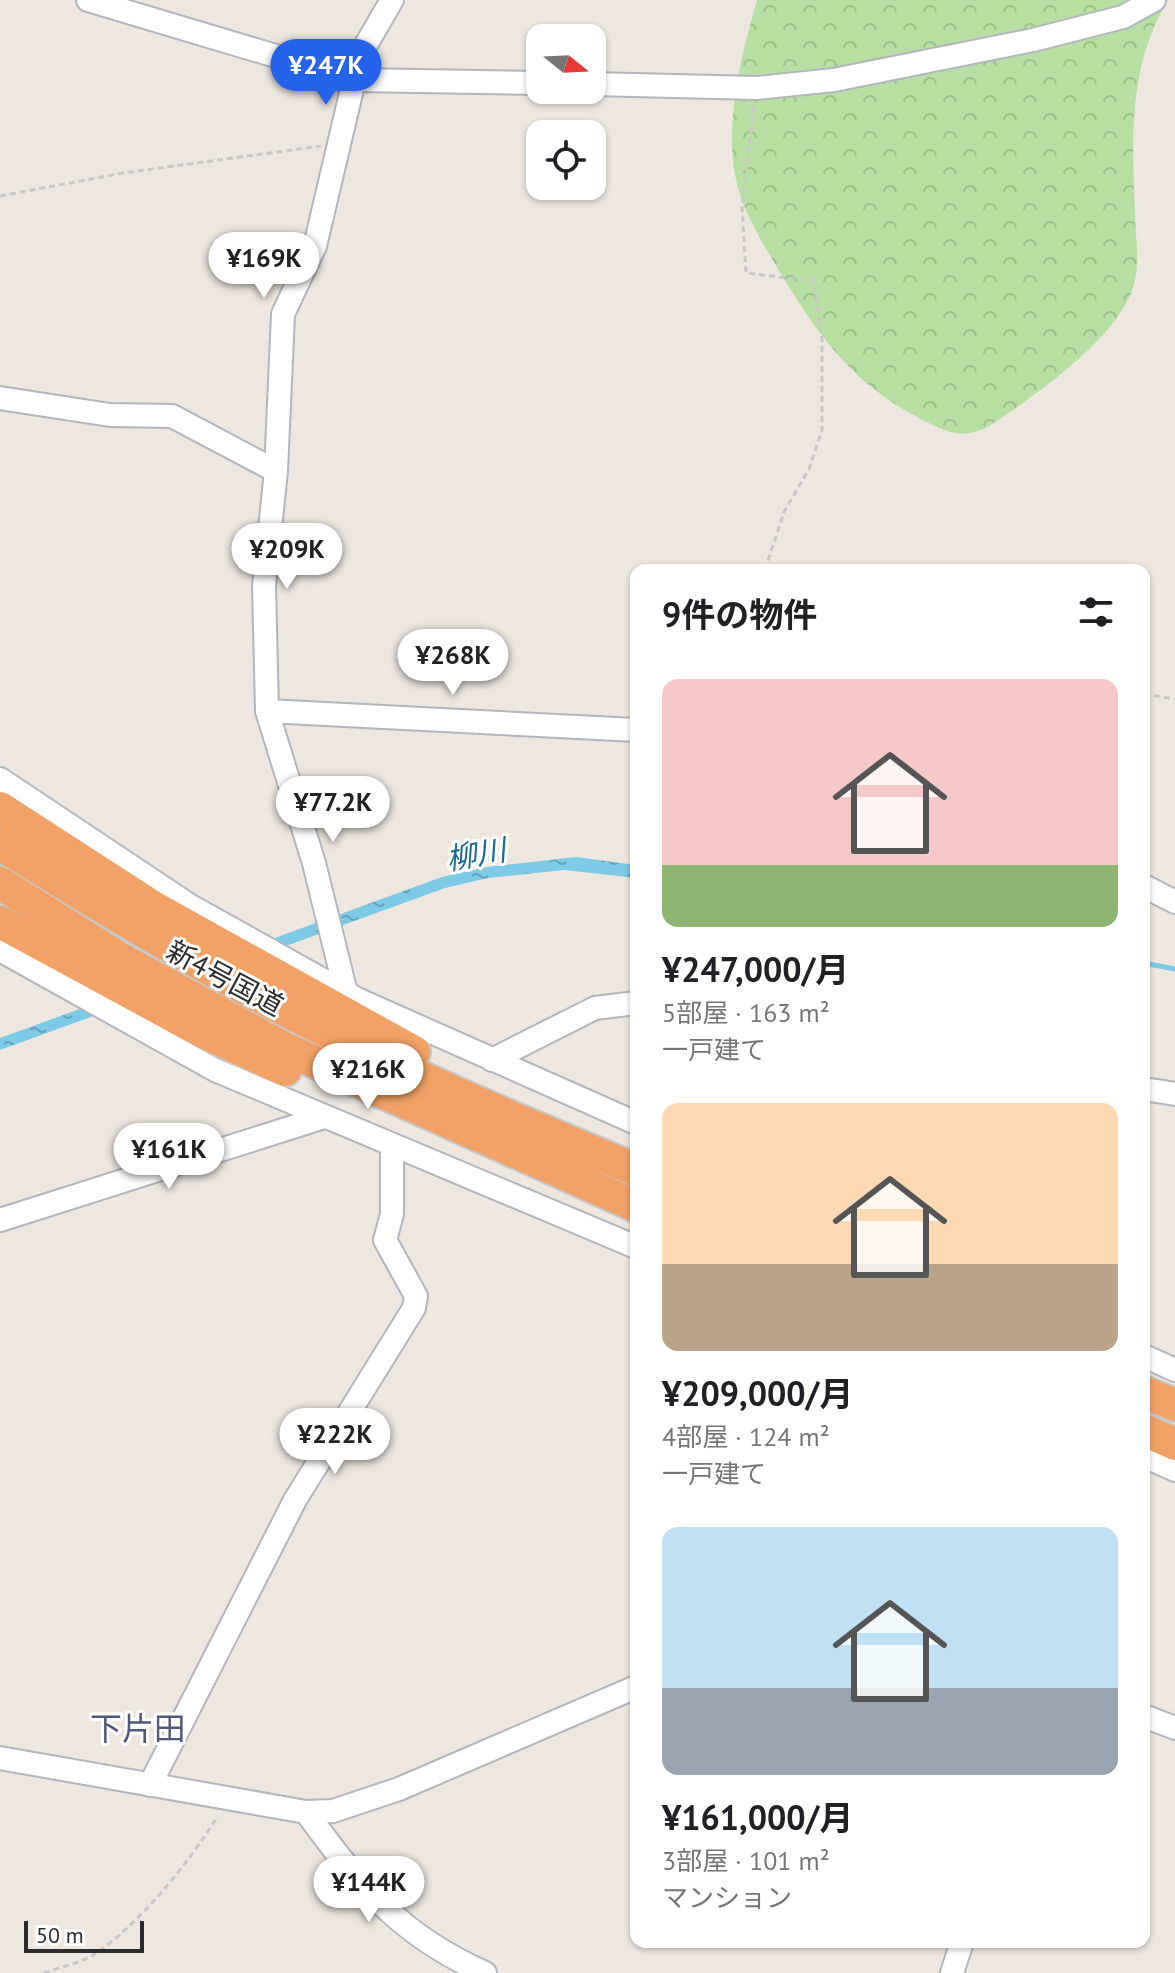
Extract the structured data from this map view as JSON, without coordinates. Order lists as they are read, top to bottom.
{
  "streets": {
    "highway": ["新4号国道"]
  },
  "districts": ["下片田"],
  "water": ["柳川"],
  "scale_bar": "50 m",
  "north": "right",
  "page": {
    "price": [
      "¥247K",
      "¥169K",
      "¥209K",
      "¥268K",
      "¥77.2K",
      "¥216K",
      "¥161K",
      "¥222K",
      "¥144K"
    ],
    "heading": "9件の物件",
    "list": [
      {
        "name": "¥247,000/月",
        "note": "5部屋 · 163 m² · 一戸建て"
      },
      {
        "name": "¥209,000/月",
        "note": "4部屋 · 124 m² · 一戸建て"
      },
      {
        "name": "¥161,000/月",
        "note": "3部屋 · 101 m² · マンション"
      }
    ],
    "scale": "50 m"
  }
}
